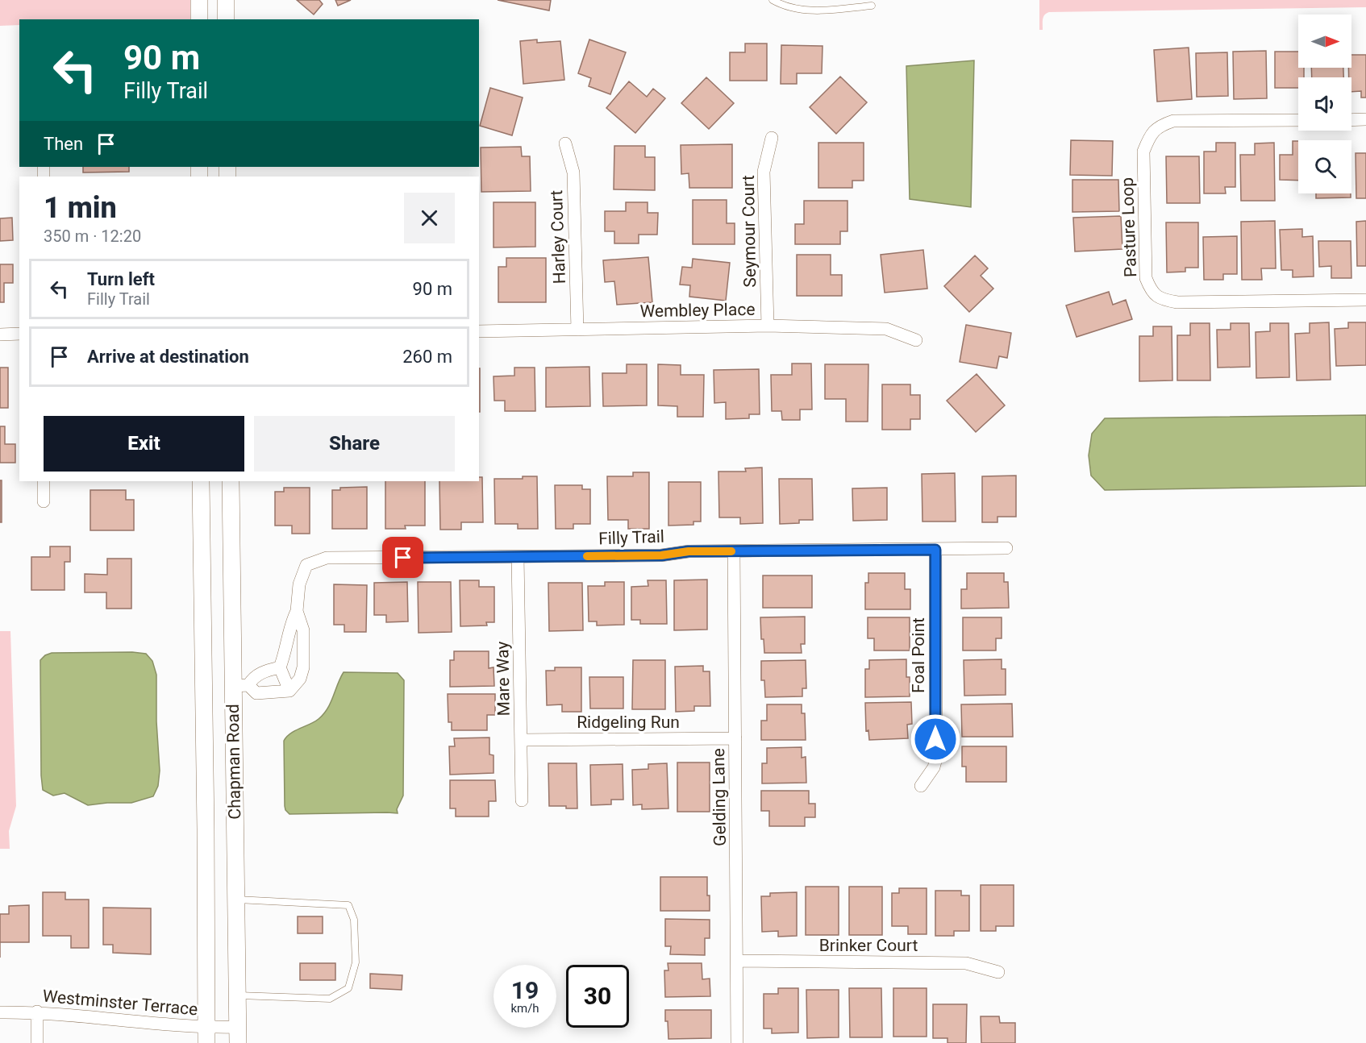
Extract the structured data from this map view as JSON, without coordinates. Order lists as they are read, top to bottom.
{
  "streets": {
    "street": [
      "Pasture Loop",
      "Seymour Court",
      "Harley Court",
      "Wembley Place",
      "Filly Trail",
      "Foal Point",
      "Mare Way",
      "Ridgeling Run",
      "Chapman Road",
      "Gelding Lane",
      "Brinker Court",
      "Westminster Terrace"
    ]
  },
  "crossings": [
    ["Seymour Court", "Wembley Place"],
    ["Harley Court", "Wembley Place"],
    ["Filly Trail", "Foal Point"],
    ["Filly Trail", "Mare Way"],
    ["Filly Trail", "Gelding Lane"],
    ["Mare Way", "Ridgeling Run"],
    ["Ridgeling Run", "Gelding Lane"],
    ["Chapman Road", "Westminster Terrace"],
    ["Gelding Lane", "Brinker Court"]
  ],
  "north": "right",
  "page": {
    "turn": ["90 m", "Filly Trail"],
    "then": "Then",
    "heading": ["1 min", "350 m · 12:20"],
    "list": [
      {
        "name": "Turn left",
        "note": "Filly Trail",
        "value": "90 m"
      },
      {
        "name": "Arrive at destination",
        "value": "260 m"
      }
    ],
    "buttons": ["Exit", "Share"],
    "speed": "19 km/h",
    "limit": "30"
  }
}
